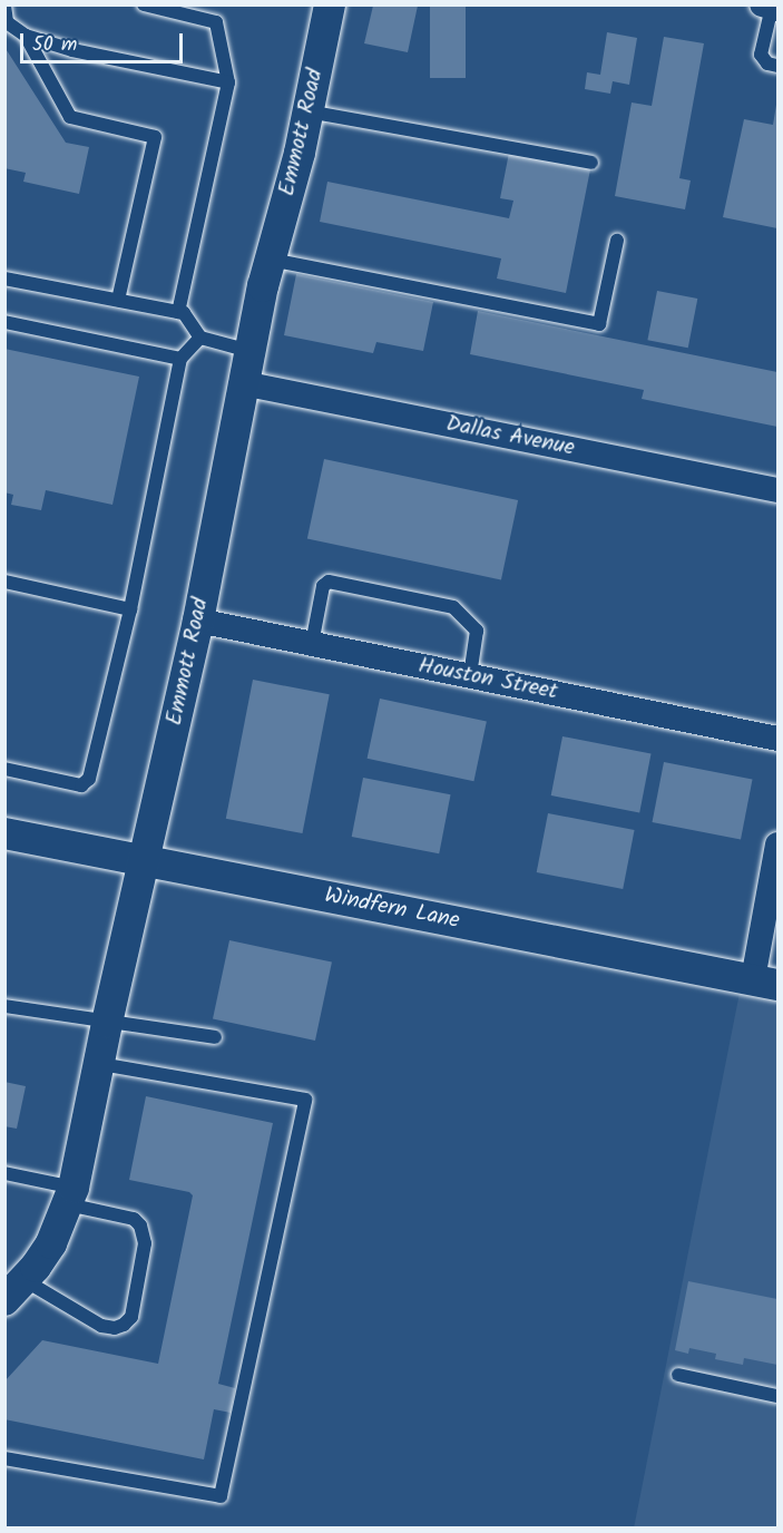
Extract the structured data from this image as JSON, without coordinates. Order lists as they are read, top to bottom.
{
  "streets": {
    "street": [
      "Emmott Road",
      "Dallas Avenue",
      "Houston Street",
      "Windfern Lane"
    ]
  },
  "crossings": [
    ["Emmott Road", "Dallas Avenue"],
    ["Emmott Road", "Houston Street"],
    ["Emmott Road", "Windfern Lane"]
  ],
  "scale_bar": "50 m"
}
